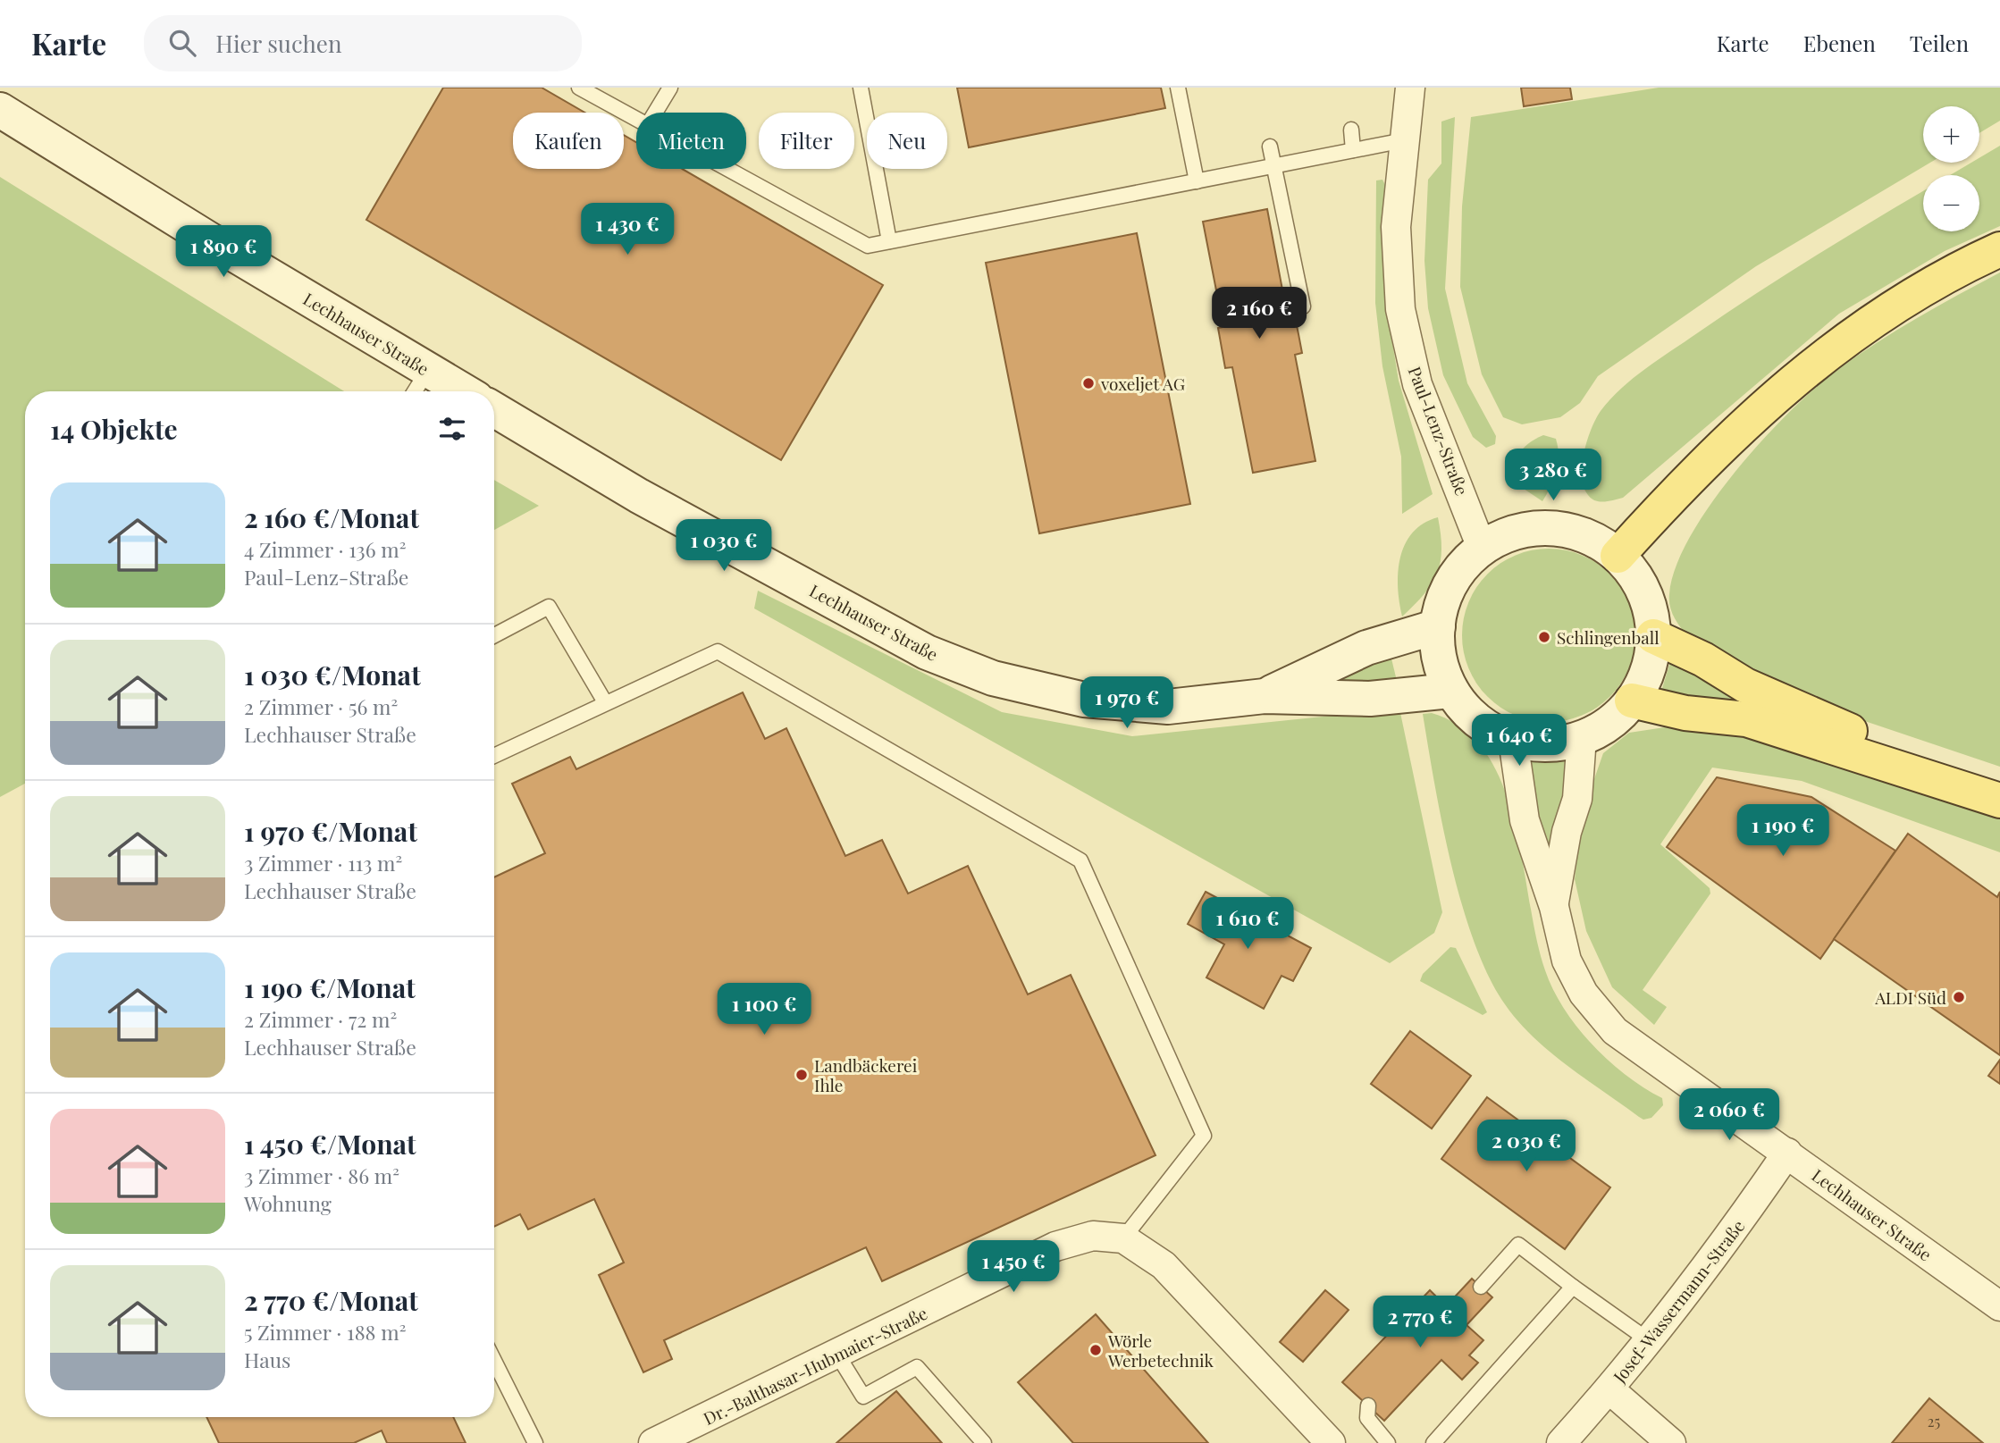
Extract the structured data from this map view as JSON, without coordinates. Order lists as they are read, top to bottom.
{
  "streets": {
    "main road": ["Lechhauser Straße"],
    "street": ["Paul-Lenz-Straße", "Josef-Wassermann-Straße", "Dr.-Balthasar-Hubmaier-Straße"]
  },
  "crossings": [
    ["Lechhauser Straße", "Paul-Lenz-Straße"],
    ["Lechhauser Straße", "Josef-Wassermann-Straße"]
  ],
  "places": [
    "voxeljet AG",
    "Schlingenball",
    "ALDI Süd",
    "Landbäckerei Ihle",
    "Wörle Werbetechnik"
  ],
  "house_numbers": ["25"],
  "page": {
    "header": "Karte",
    "search": "Hier suchen",
    "nav": ["Karte", "Ebenen", "Teilen"],
    "map_buttons": ["+", "−"],
    "chip": [
      "Kaufen",
      "Mieten",
      "Filter",
      "Neu"
    ],
    "price": [
      "1 430 €",
      "1 890 €",
      "2 160 €",
      "3 280 €",
      "1 030 €",
      "1 970 €",
      "1 640 €",
      "1 190 €",
      "1 610 €",
      "1 100 €",
      "2 060 €",
      "2 030 €",
      "1 450 €",
      "2 770 €"
    ],
    "heading": "14 Objekte",
    "list": [
      {
        "name": "2 160 €/Monat",
        "note": "4 Zimmer · 136 m² · Paul-Lenz-Straße"
      },
      {
        "name": "1 030 €/Monat",
        "note": "2 Zimmer · 56 m² · Lechhauser Straße"
      },
      {
        "name": "1 970 €/Monat",
        "note": "3 Zimmer · 113 m² · Lechhauser Straße"
      },
      {
        "name": "1 190 €/Monat",
        "note": "2 Zimmer · 72 m² · Lechhauser Straße"
      },
      {
        "name": "1 450 €/Monat",
        "note": "3 Zimmer · 86 m² · Wohnung"
      },
      {
        "name": "2 770 €/Monat",
        "note": "5 Zimmer · 188 m² · Haus"
      }
    ]
  }
}
